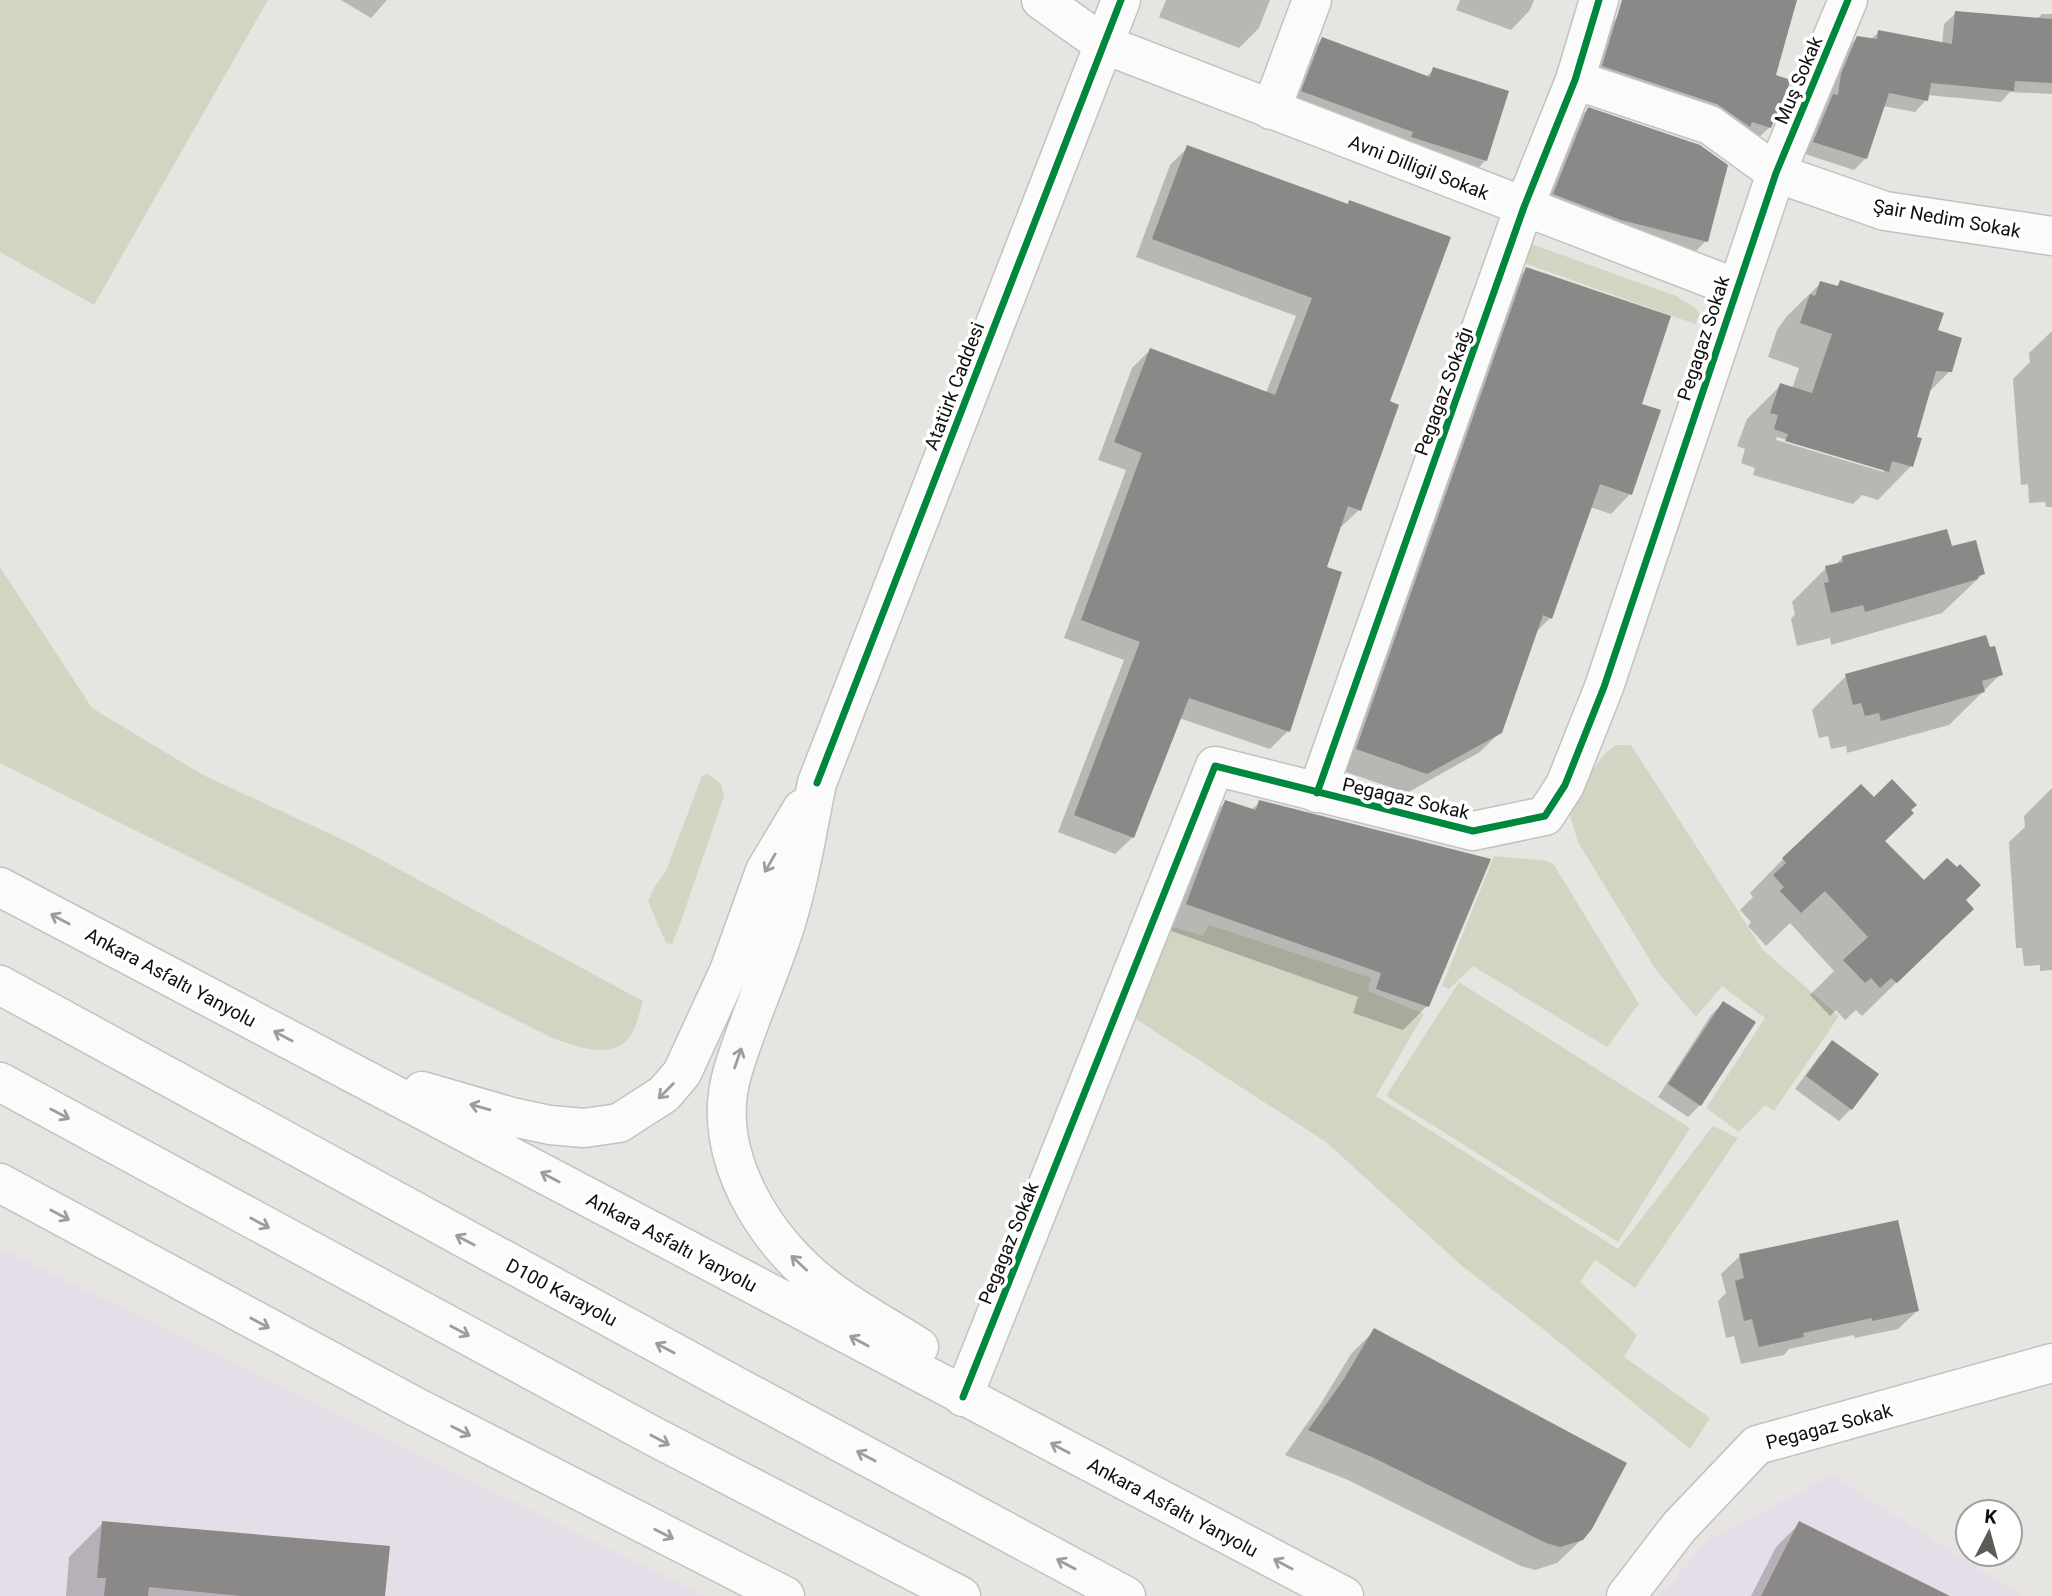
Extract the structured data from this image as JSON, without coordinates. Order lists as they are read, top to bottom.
{
  "streets": {
    "main road": [
      "Muş Sokak",
      "Avni Dilligil Sokak",
      "Şair Nedim Sokak",
      "Pegagaz Sokak",
      "Atatürk Caddesi",
      "Pegagaz Sokağı",
      "Ankara Asfaltı Yanyolu",
      "D100 Karayolu"
    ]
  },
  "crossings": [
    ["Muş Sokak", "Şair Nedim Sokak"],
    ["Muş Sokak", "Pegagaz Sokak"],
    ["Avni Dilligil Sokak", "Pegagaz Sokak"],
    ["Avni Dilligil Sokak", "Atatürk Caddesi"],
    ["Avni Dilligil Sokak", "Pegagaz Sokağı"],
    ["Şair Nedim Sokak", "Pegagaz Sokak"],
    ["Şair Nedim Sokak", "Pegagaz Sokağı"],
    ["Pegagaz Sokak", "Pegagaz Sokağı"],
    ["Pegagaz Sokak", "Ankara Asfaltı Yanyolu"]
  ],
  "north": "top"
}
